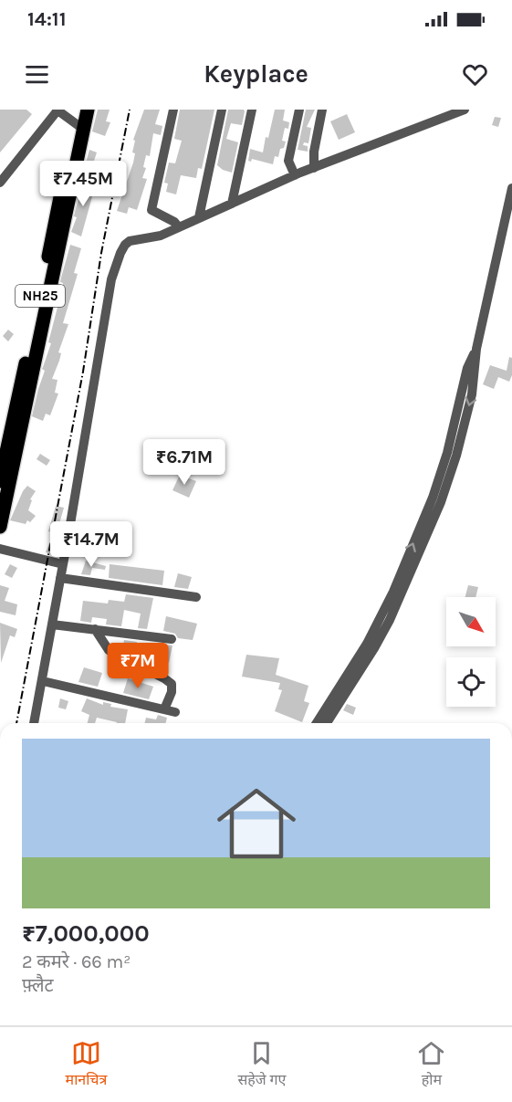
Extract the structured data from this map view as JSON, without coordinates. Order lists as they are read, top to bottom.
{
  "streets": {
    "main road": ["NH25"]
  },
  "north": "bottom right",
  "page": {
    "status": "14:11",
    "header": "Keyplace",
    "price": [
      "₹7.45M",
      "₹6.71M",
      "₹14.7M",
      "₹7M"
    ],
    "list": [
      {
        "name": "₹7,000,000",
        "note": "2 कमरे · 66 m² · फ़्लैट"
      }
    ],
    "tabs": ["मानचित्र", "सहेजे गए", "होम"]
  }
}
